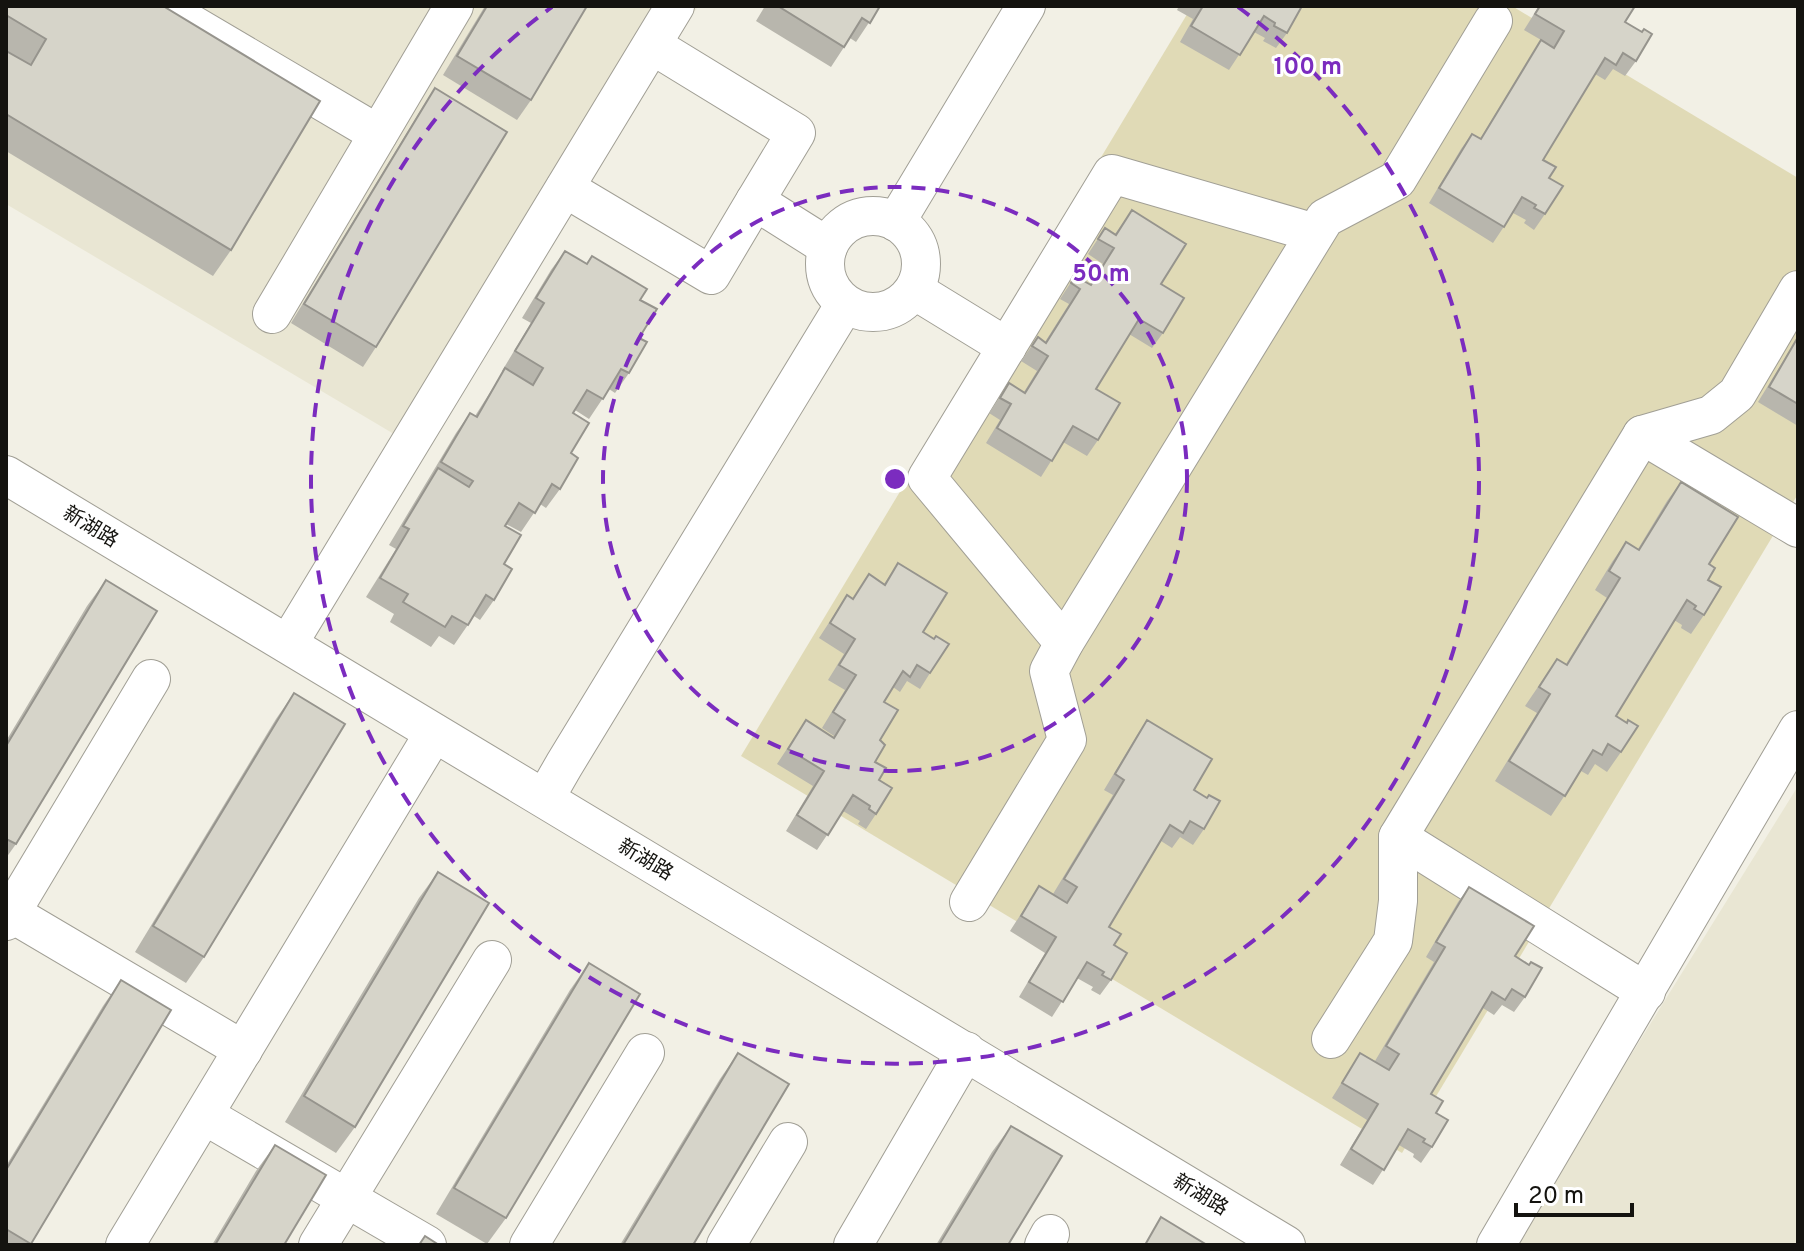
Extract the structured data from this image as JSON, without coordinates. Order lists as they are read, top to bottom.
{
  "streets": {
    "street": ["新湖路"]
  },
  "scale_bar": "20 m",
  "rings": ["100 m", "50 m"]
}
